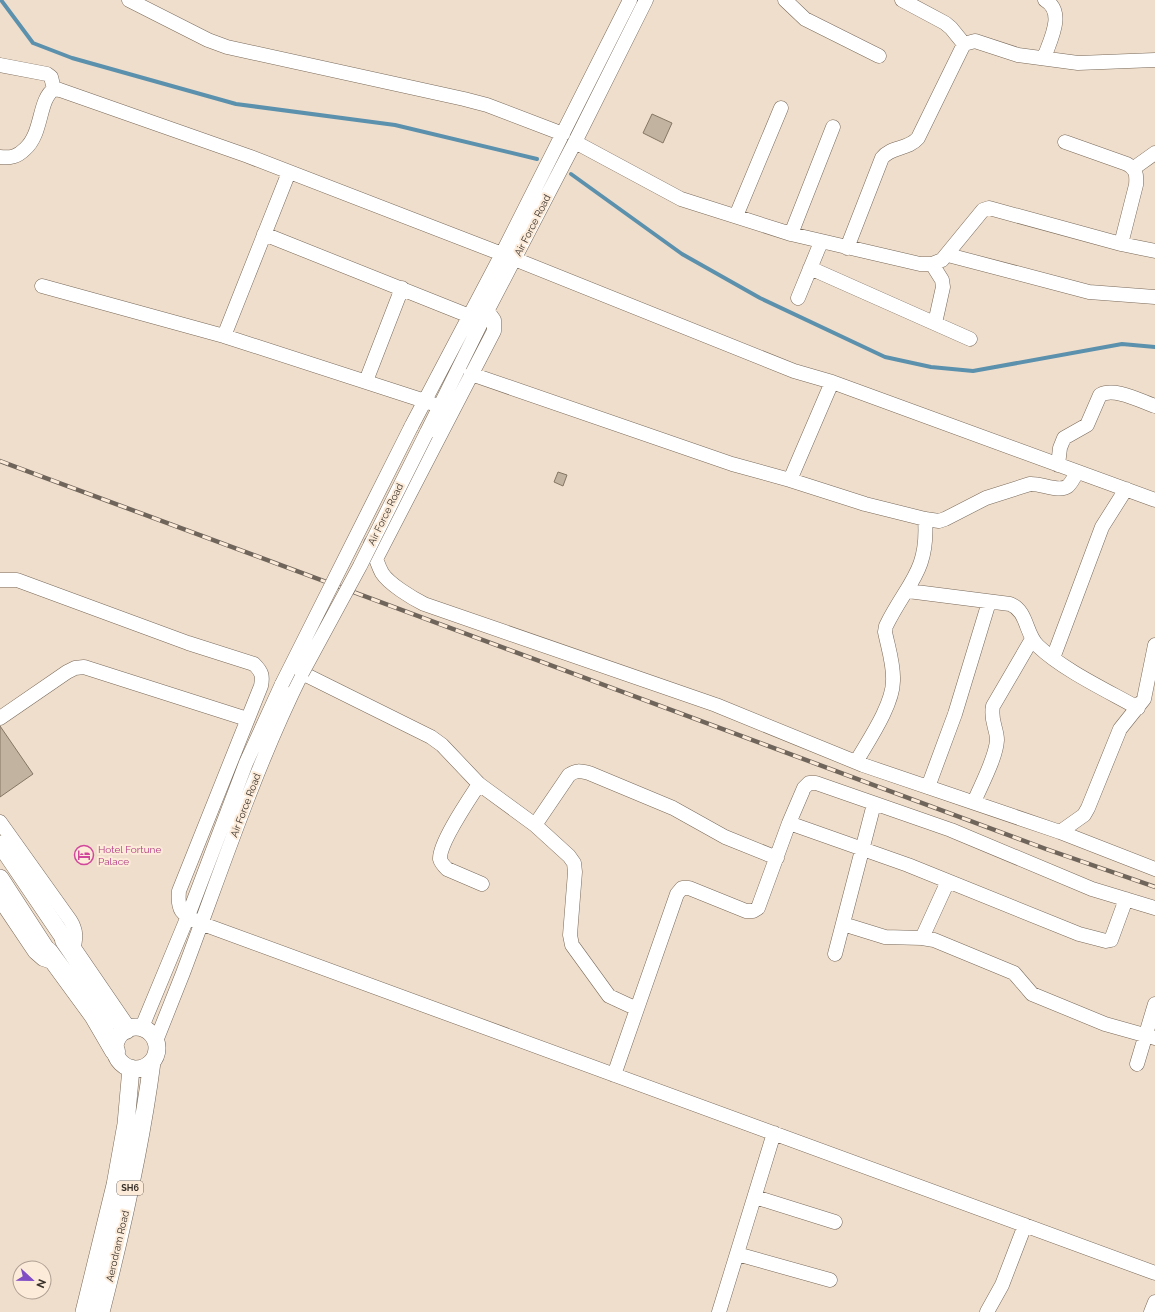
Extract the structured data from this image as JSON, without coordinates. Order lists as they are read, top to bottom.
{
  "streets": {
    "main road": ["SH6", "Aerodram Road"],
    "street": ["Air Force Road"]
  },
  "crossings": [
    ["Air Force Road", "SH6"],
    ["Air Force Road", "Aerodram Road"],
    ["SH6", "Aerodram Road"]
  ],
  "places": {
    "hotel": ["Hotel Fortune Palace"]
  },
  "north": "right"
}
